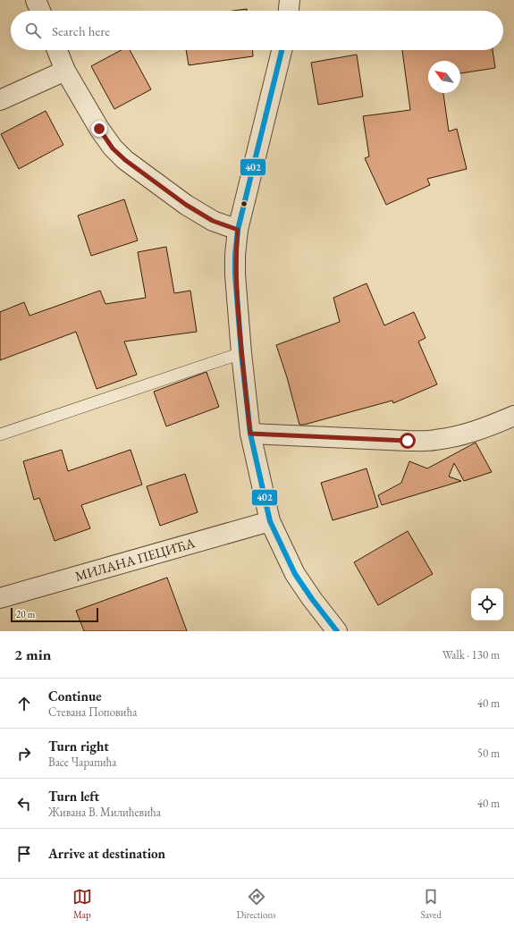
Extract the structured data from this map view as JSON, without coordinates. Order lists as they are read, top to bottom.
{
  "streets": {
    "street": ["МИЛАНА ПЕЦИЋА"]
  },
  "lines": ["transit line 402"],
  "scale_bar": "20 m",
  "north": "top left",
  "page": {
    "search": "Search here",
    "scale": "20 m",
    "heading": ["2 min", "Walk · 130 m"],
    "list": [
      ["Continue", "Стевана Поповића", "40 m"],
      ["Turn right", "Васе Чарапића", "50 m"],
      ["Turn left", "Живана В. Милићевића", "40 m"],
      "Arrive at destination"
    ],
    "nav": ["Map", "Directions", "Saved"]
  }
}
